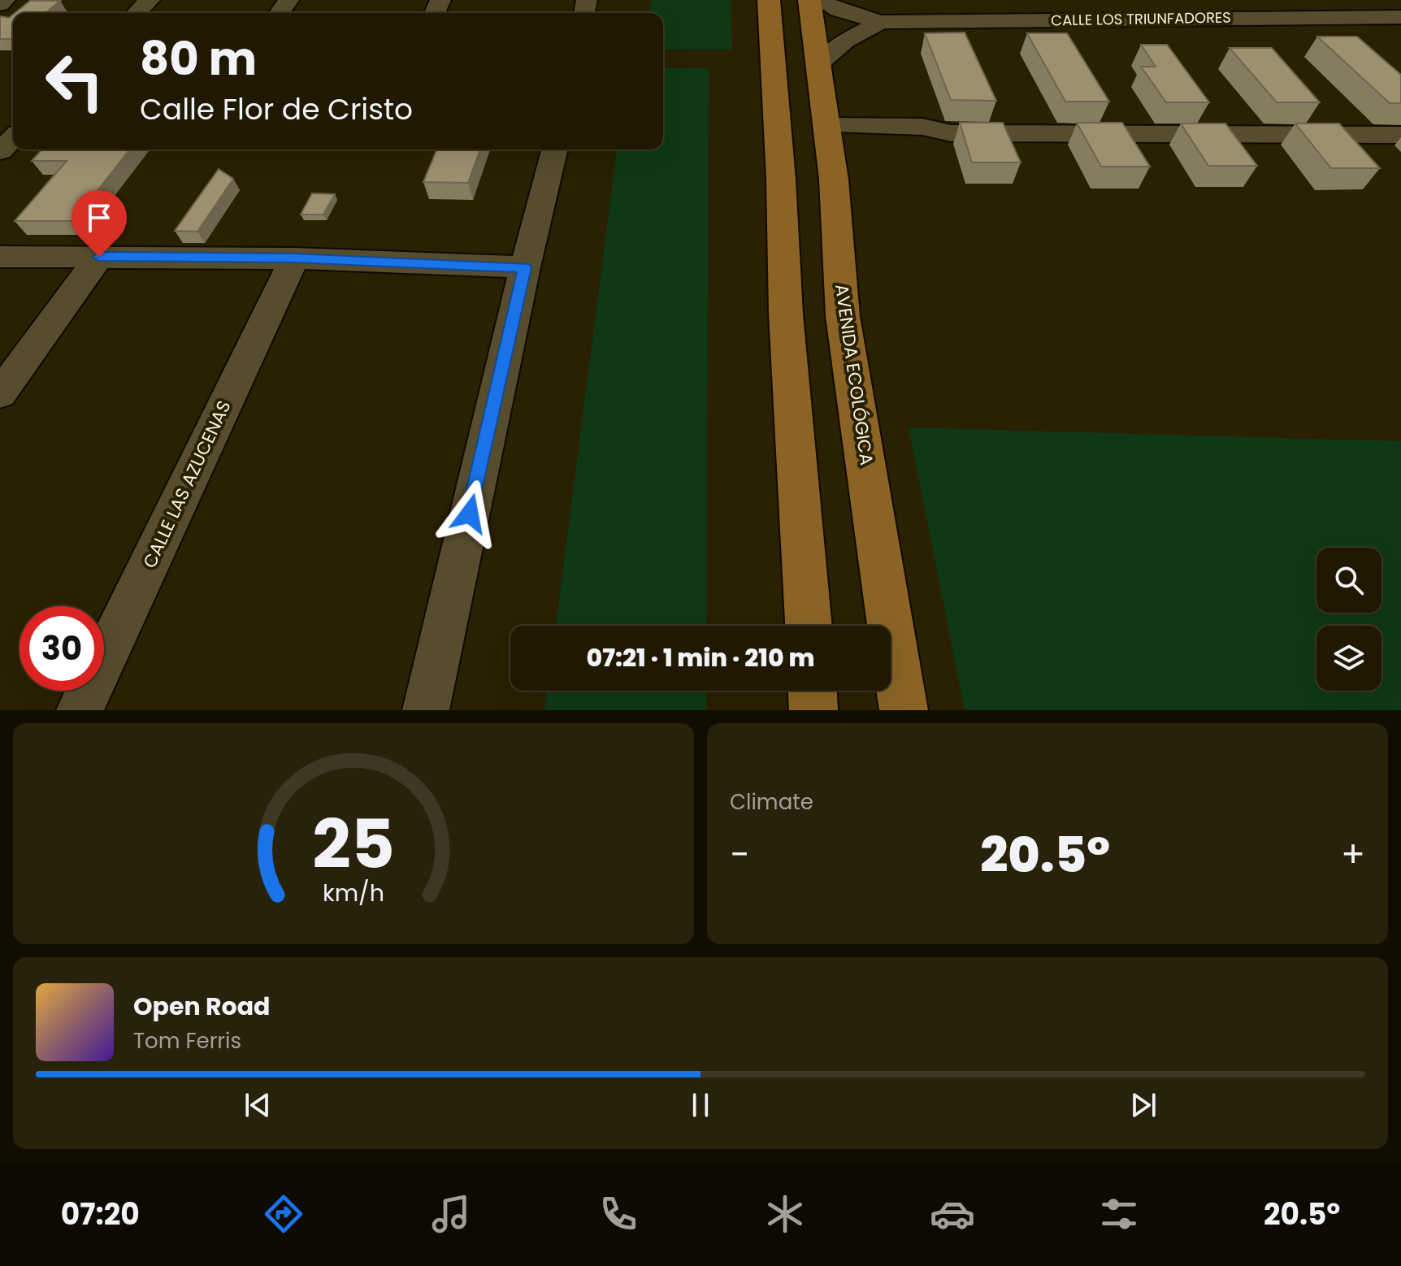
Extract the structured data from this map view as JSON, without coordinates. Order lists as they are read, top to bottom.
{
  "streets": {
    "main road": ["AVENIDA ECOLÓGICA"],
    "street": ["CALLE LOS TRIUNFADORES", "CALLE LAS AZUCENAS"]
  },
  "crossings": [
    ["CALLE LOS TRIUNFADORES", "AVENIDA ECOLÓGICA"]
  ],
  "page": {
    "turn": ["80 m", "Calle Flor de Cristo"],
    "limit": "30",
    "trip": "07:21 · 1 min · 210 m",
    "tile": "Climate",
    "heat": ["−", "20.5°", "+"],
    "song": ["Open Road", "Tom Ferris"],
    "tabs": ["07:20", "20.5°"],
    "gauge": ["25", "km/h"]
  }
}
